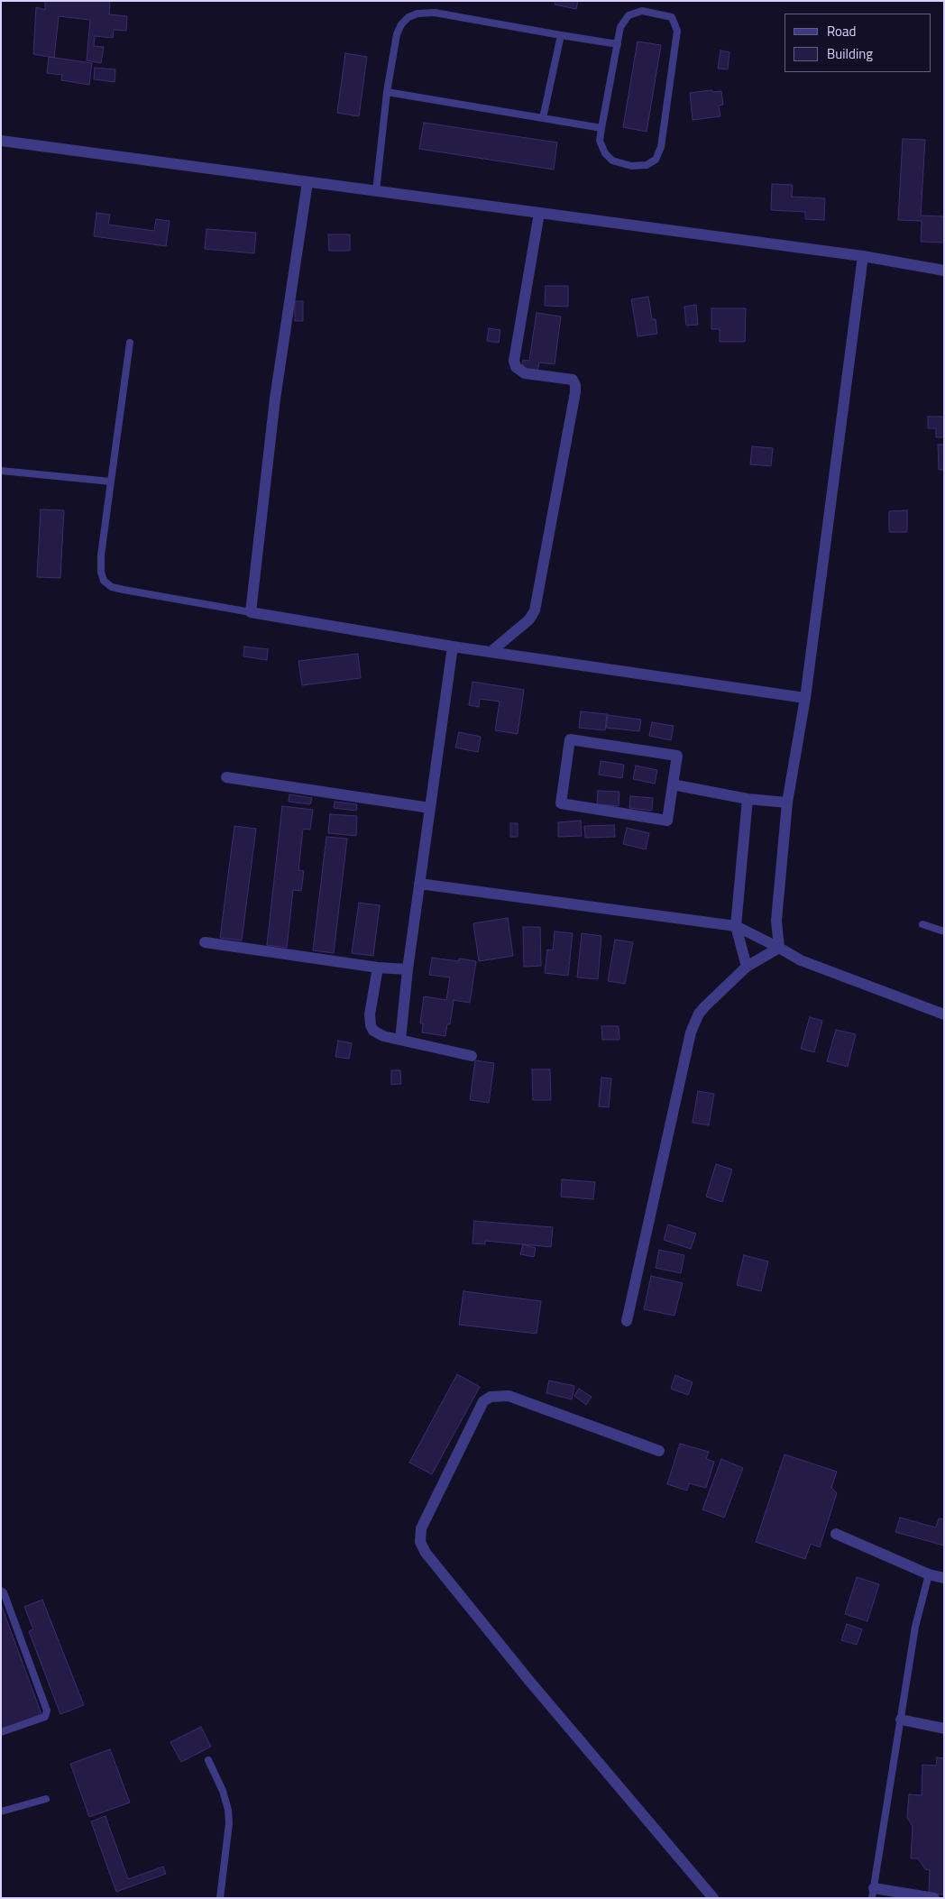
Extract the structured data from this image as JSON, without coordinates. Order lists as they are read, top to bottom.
{
  "legend": ["Road", "Building"]
}
